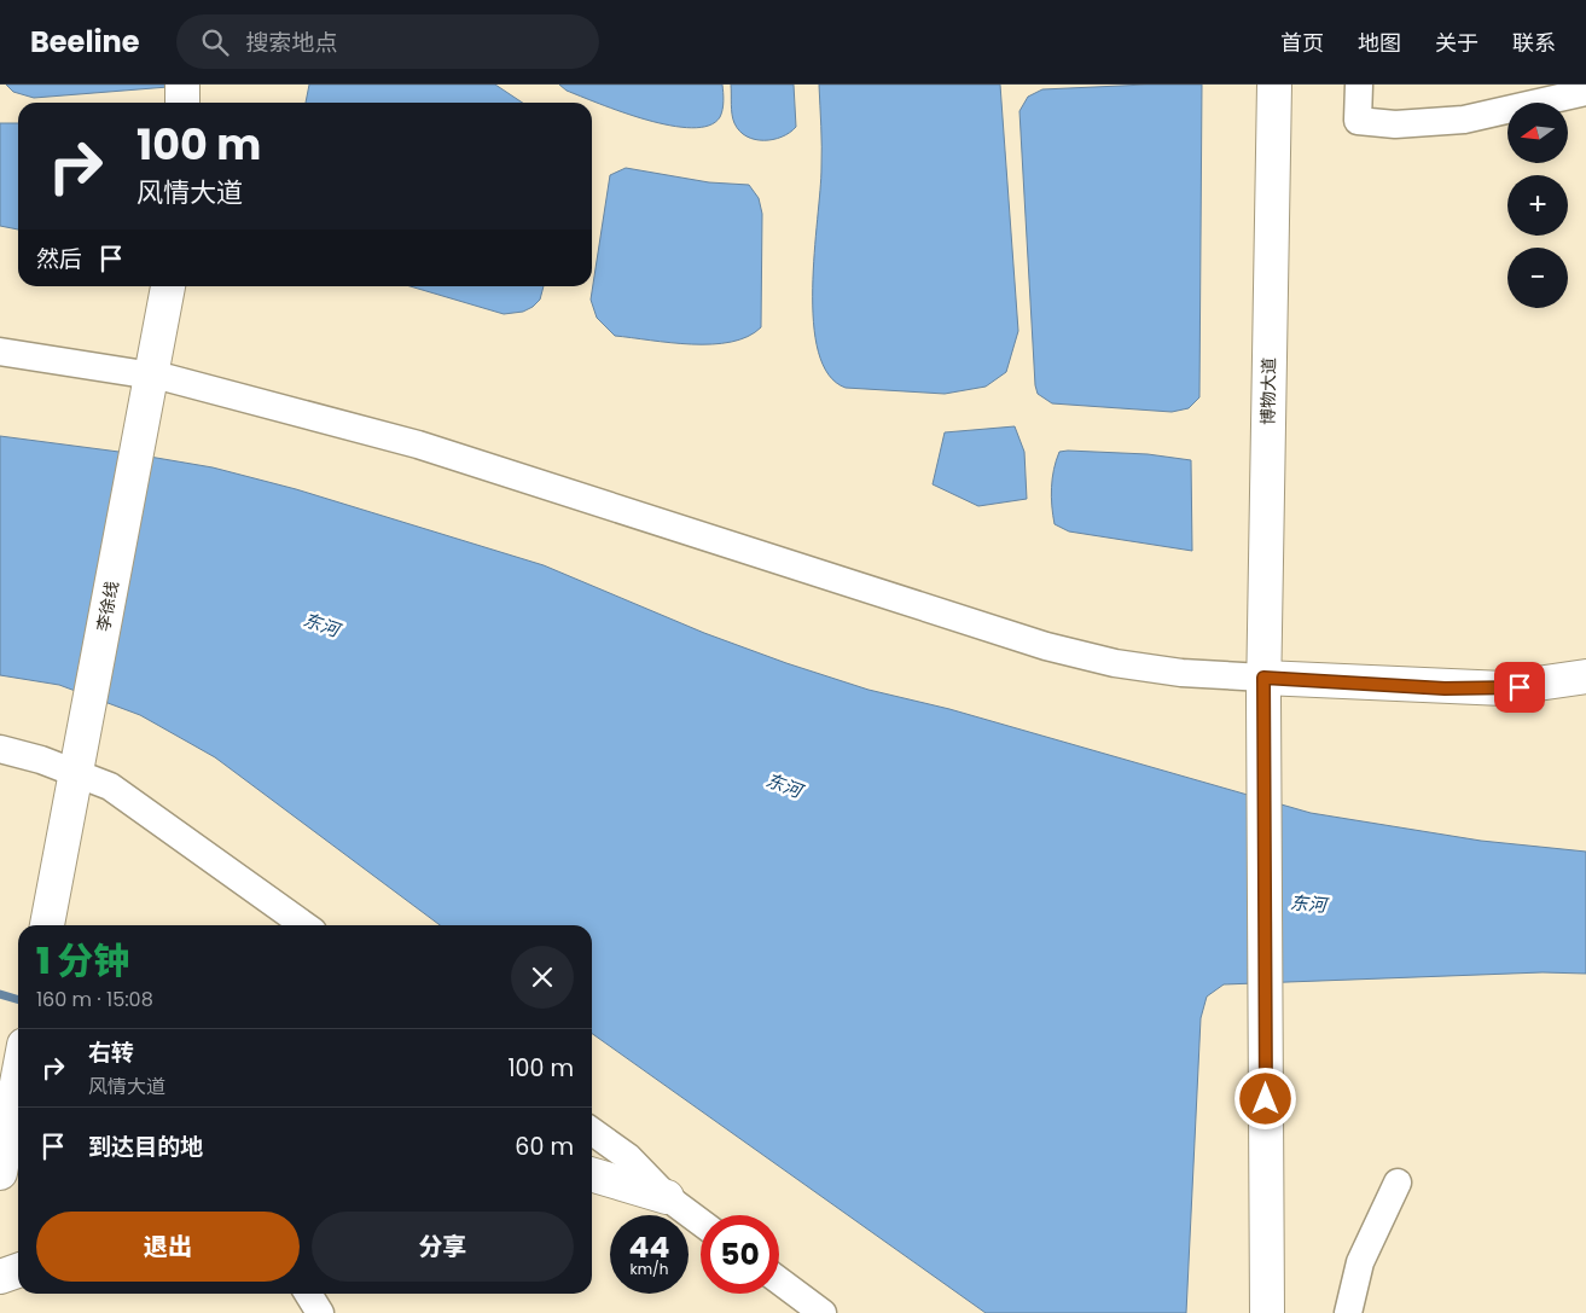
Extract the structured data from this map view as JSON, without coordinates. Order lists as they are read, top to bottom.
{
  "streets": {
    "main road": ["博物大道", "李徐线"]
  },
  "water": ["东河"],
  "north": "left",
  "page": {
    "header": "Beeline",
    "search": "搜索地点",
    "nav": [
      "首页",
      "地图",
      "关于",
      "联系"
    ],
    "map_buttons": ["+", "−"],
    "turn": ["100 m", "风情大道"],
    "then": "然后",
    "heading": ["1 分钟", "160 m · 15:08"],
    "list": [
      {
        "name": "右转",
        "note": "风情大道",
        "value": "100 m"
      },
      {
        "name": "到达目的地",
        "value": "60 m"
      }
    ],
    "buttons": ["退出", "分享"],
    "speed": "44 km/h",
    "limit": "50"
  }
}
